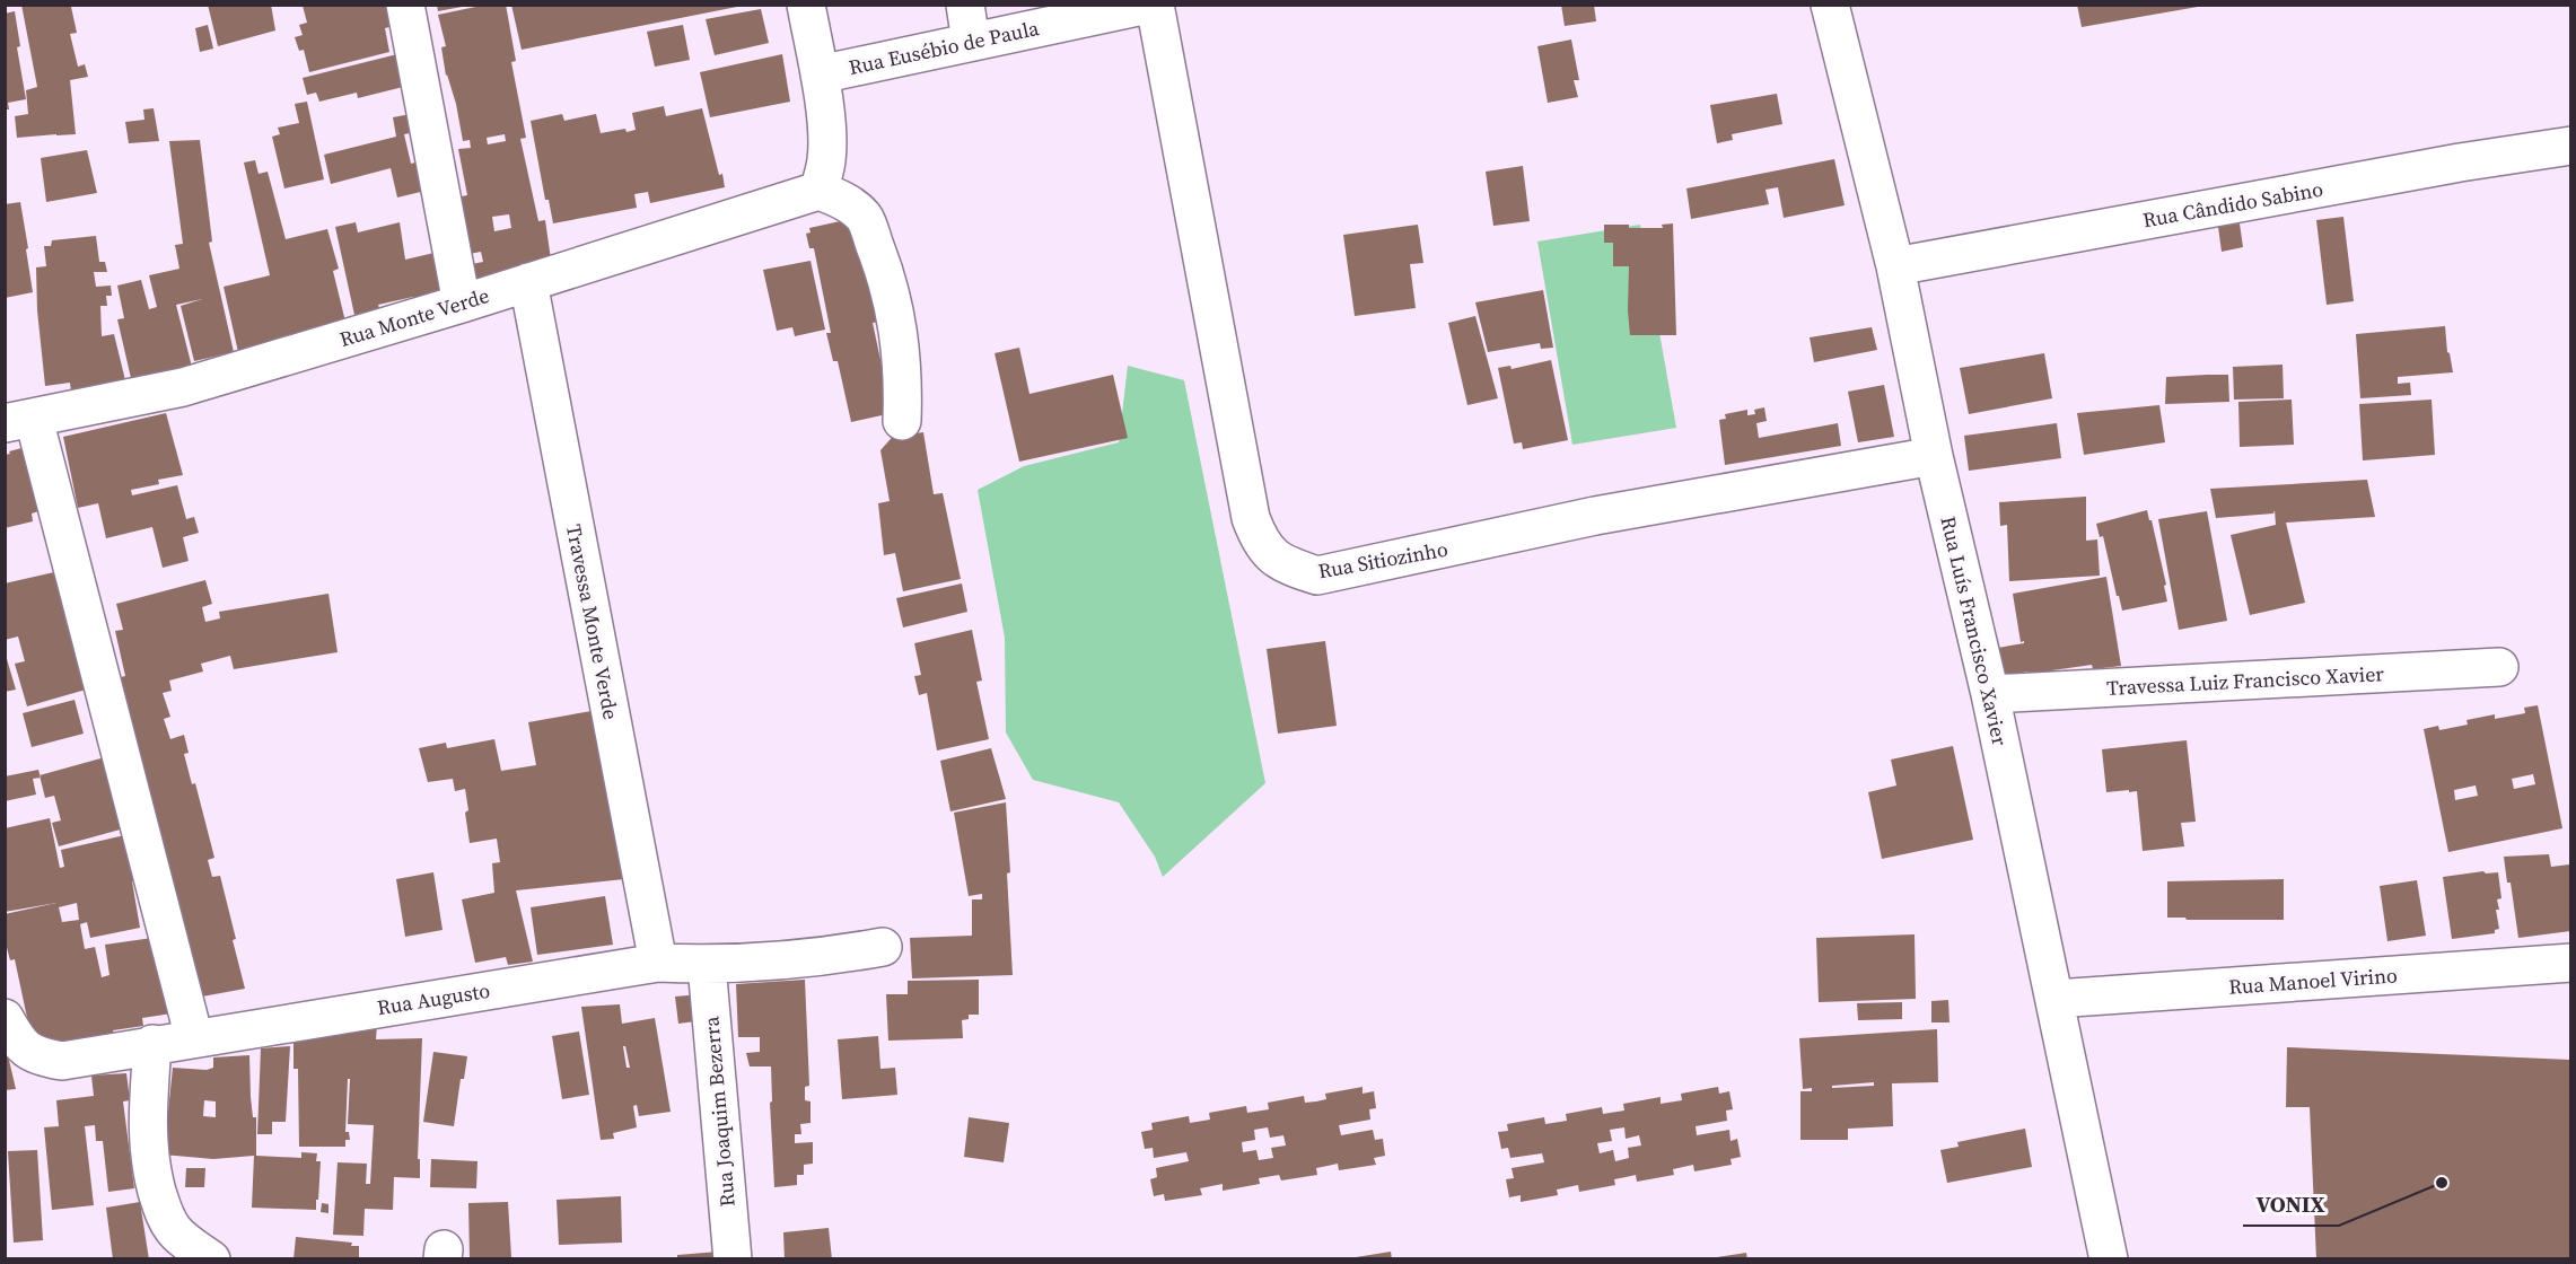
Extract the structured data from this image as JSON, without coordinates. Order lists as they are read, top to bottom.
{
  "streets": {
    "street": [
      "Rua Eusébio de Paula",
      "Rua Cândido Sabino",
      "Rua Monte Verde",
      "Rua Sitiozinho",
      "Travessa Monte Verde",
      "Rua Luís Francisco Xavier",
      "Travessa Luiz Francisco Xavier",
      "Rua Manoel Virino",
      "Rua Augusto",
      "Rua Joaquim Bezerra"
    ]
  },
  "crossings": [
    ["Rua Cândido Sabino", "Rua Luís Francisco Xavier"],
    ["Rua Monte Verde", "Travessa Monte Verde"],
    ["Rua Sitiozinho", "Rua Luís Francisco Xavier"],
    ["Travessa Monte Verde", "Rua Augusto"],
    ["Rua Luís Francisco Xavier", "Travessa Luiz Francisco Xavier"],
    ["Rua Luís Francisco Xavier", "Rua Manoel Virino"],
    ["Rua Augusto", "Rua Joaquim Bezerra"]
  ],
  "places": ["VONIX"]
}
